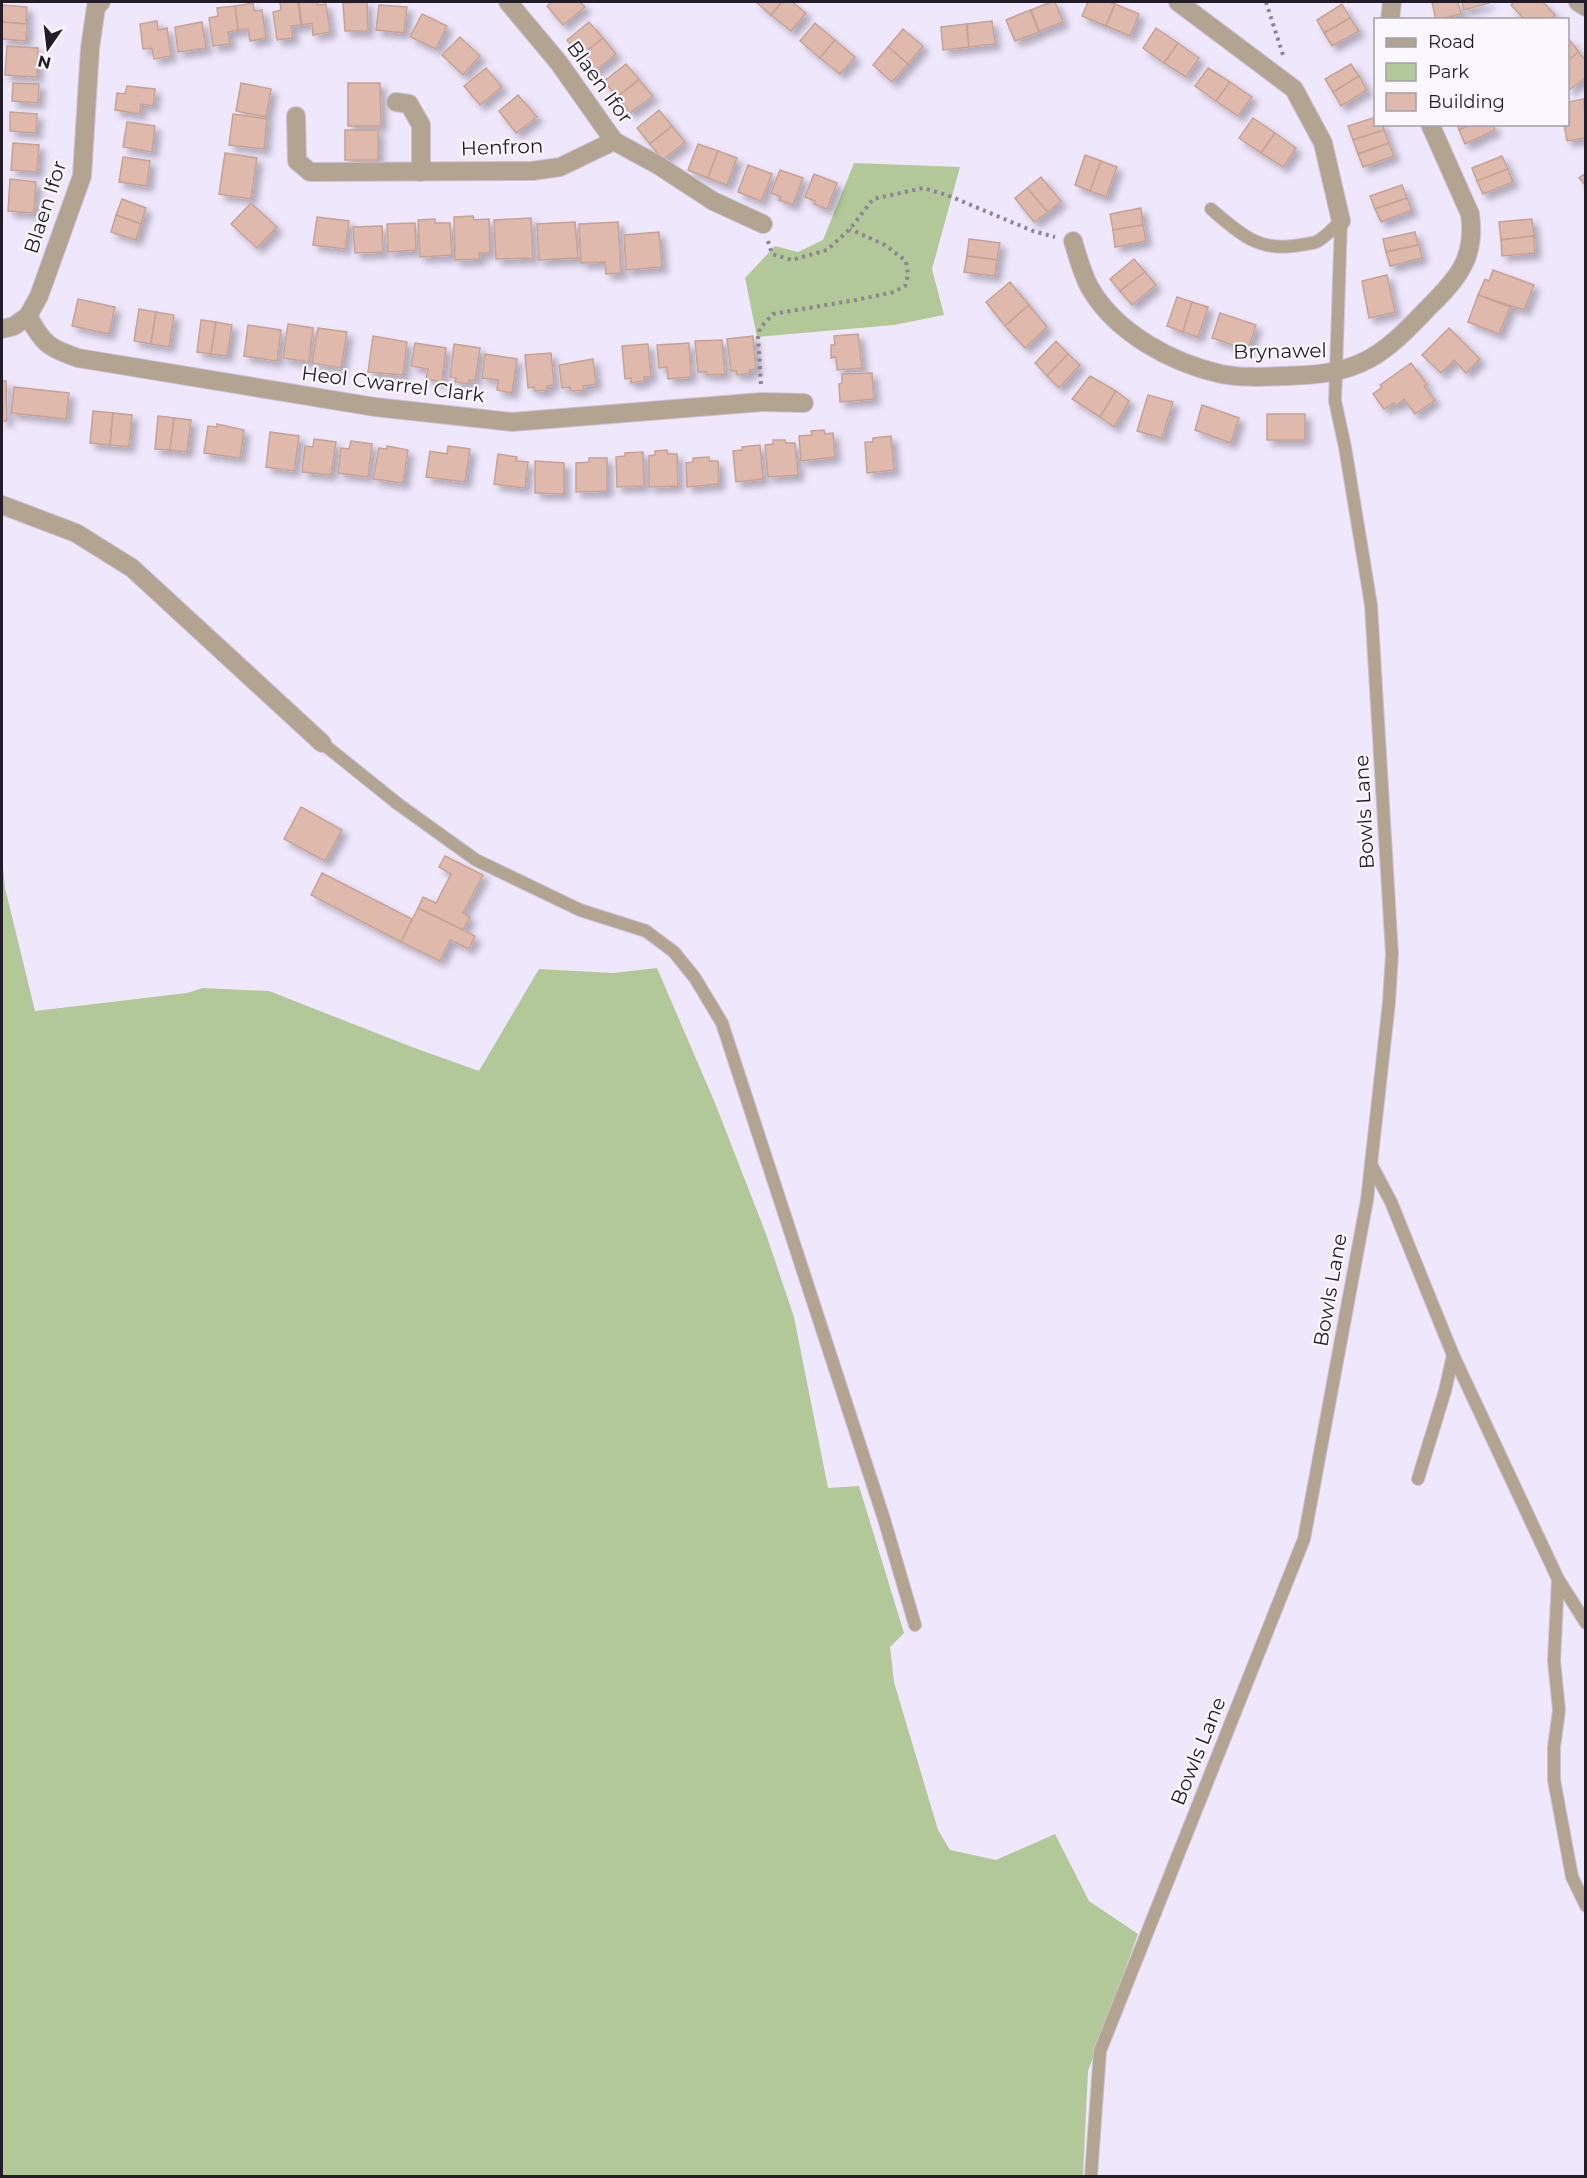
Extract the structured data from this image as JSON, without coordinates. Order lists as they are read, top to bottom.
{
  "streets": {
    "street": [
      "Blaen Ifor",
      "Henfron",
      "Brynawel",
      "Heol Cwarrel Clark"
    ],
    "lane": ["Bowls Lane"]
  },
  "crossings": [
    ["Blaen Ifor", "Henfron"],
    ["Blaen Ifor", "Heol Cwarrel Clark"],
    ["Brynawel", "Bowls Lane"]
  ],
  "legend": ["Road", "Park", "Building"],
  "north": "bottom"
}
